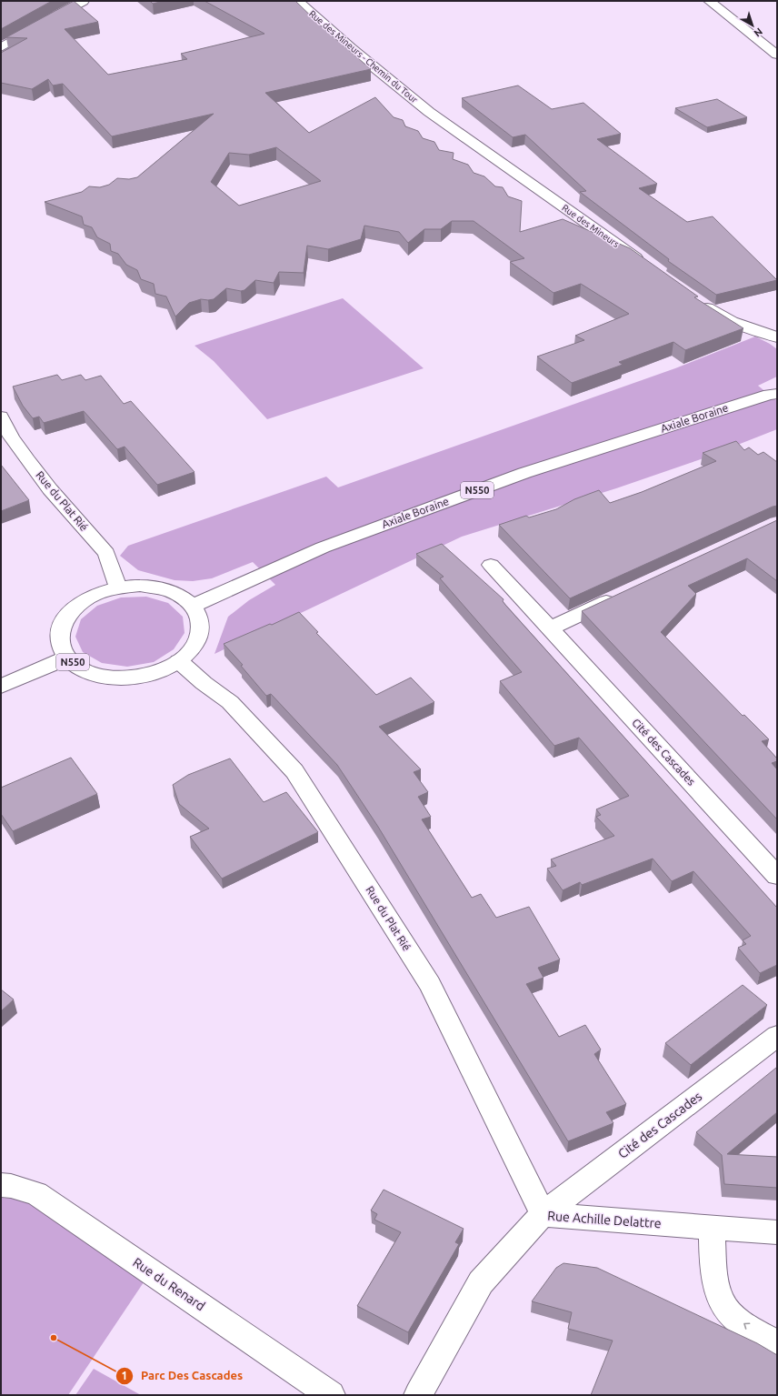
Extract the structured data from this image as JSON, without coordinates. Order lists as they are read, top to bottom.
{
  "streets": {
    "street": [
      "Rue des Mineurs - Chemin du Tour",
      "Rue des Mineurs",
      "Axiale Boraine",
      "N550",
      "Rue du Plat Rié",
      "Cité des Cascades",
      "Rue Achille Delattre",
      "Rue du Renard"
    ]
  },
  "crossings": [
    ["Rue des Mineurs - Chemin du Tour", "Rue des Mineurs"],
    ["Axiale Boraine", "N550"],
    ["Axiale Boraine", "Rue du Plat Rié"],
    ["N550", "Rue du Plat Rié"],
    ["Rue du Plat Rié", "Cité des Cascades"],
    ["Rue du Plat Rié", "Rue Achille Delattre"],
    ["Cité des Cascades", "Rue Achille Delattre"]
  ],
  "places": ["Parc Des Cascades"],
  "north": "bottom right"
}
